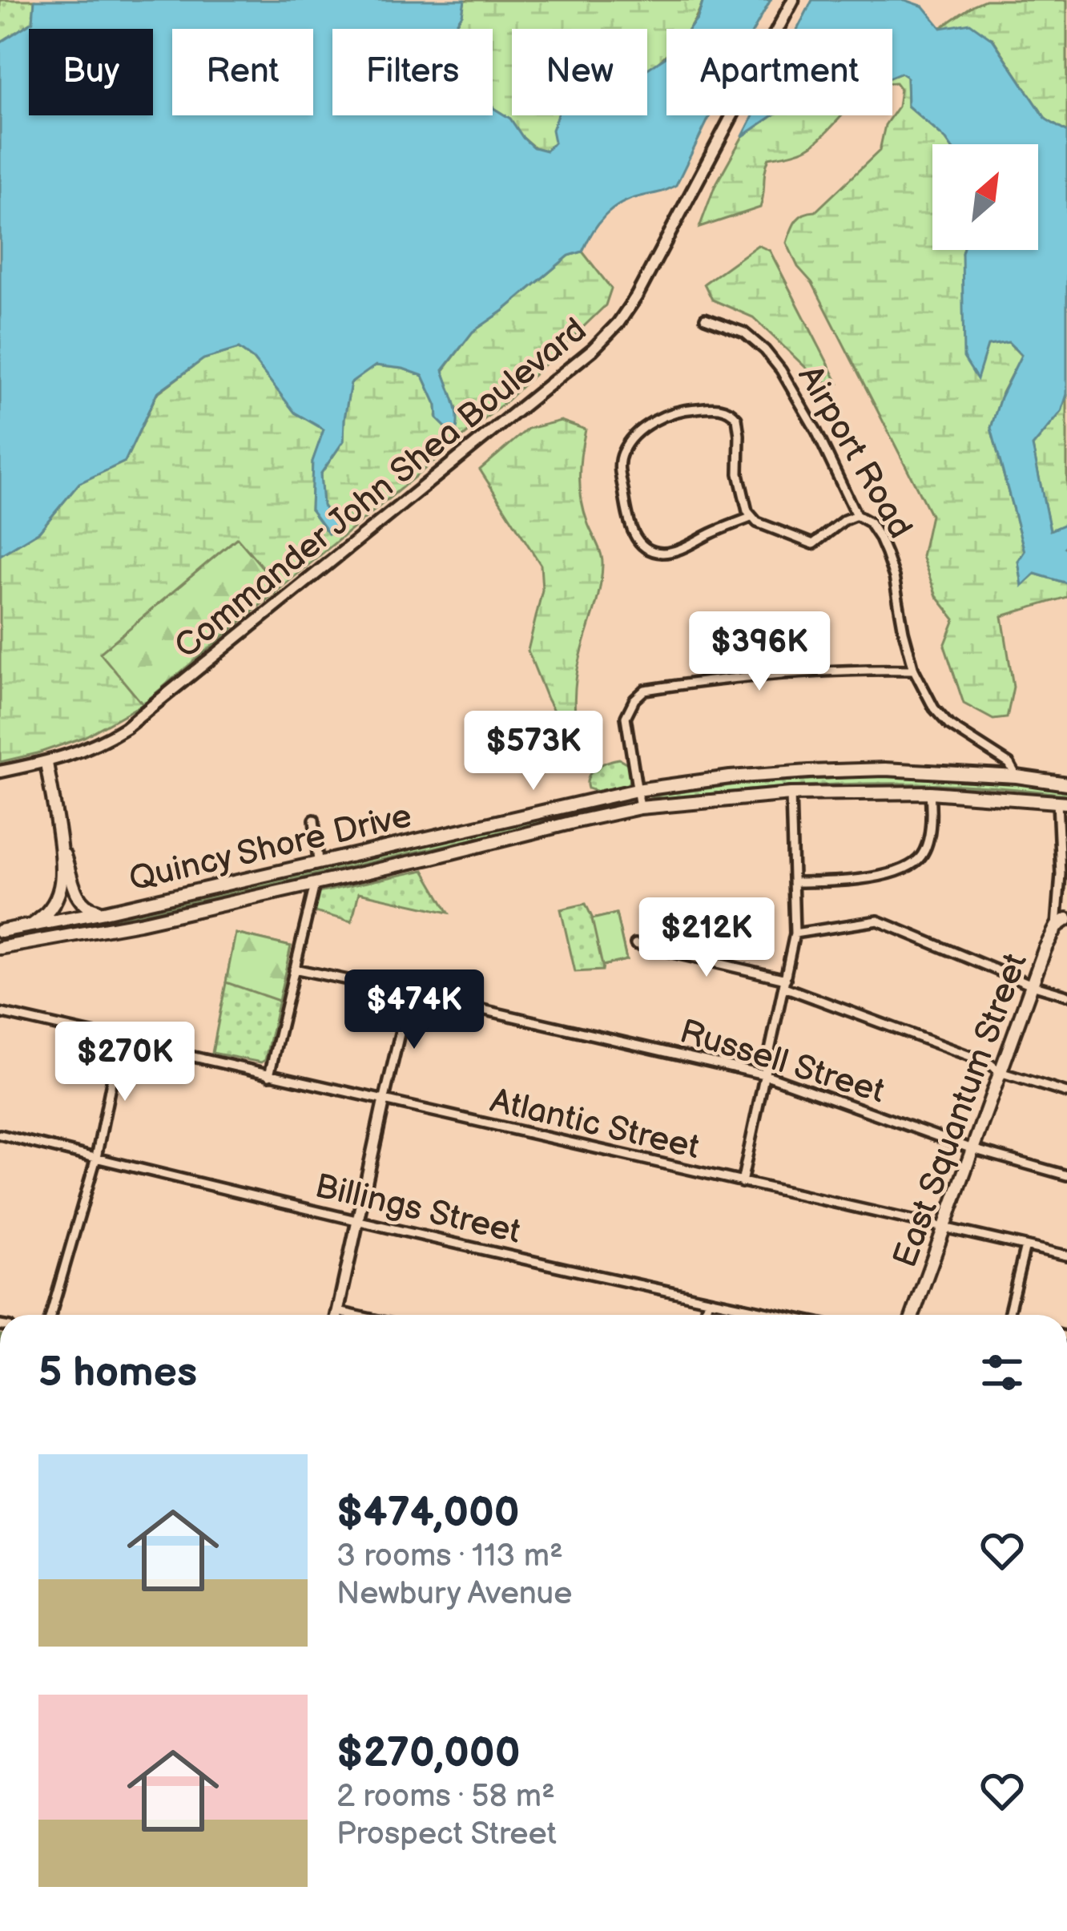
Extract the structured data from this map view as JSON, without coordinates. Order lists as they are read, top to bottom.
{
  "streets": {
    "main road": ["Quincy Shore Drive", "East Squantum Street"],
    "street": [
      "Airport Road",
      "Commander John Shea Boulevard",
      "Russell Street",
      "Atlantic Street",
      "Billings Street"
    ]
  },
  "crossings": [
    ["Airport Road", "Quincy Shore Drive"],
    ["Russell Street", "East Squantum Street"],
    ["East Squantum Street", "Atlantic Street"]
  ],
  "north": "top right",
  "page": {
    "chip": [
      "Buy",
      "Rent",
      "Filters",
      "New",
      "Apartment"
    ],
    "price": [
      "$396K",
      "$573K",
      "$212K",
      "$474K",
      "$270K"
    ],
    "heading": "5 homes",
    "list": [
      {
        "name": "$474,000",
        "note": "3 rooms · 113 m² · Newbury Avenue"
      },
      {
        "name": "$270,000",
        "note": "2 rooms · 58 m² · Prospect Street"
      }
    ]
  }
}
